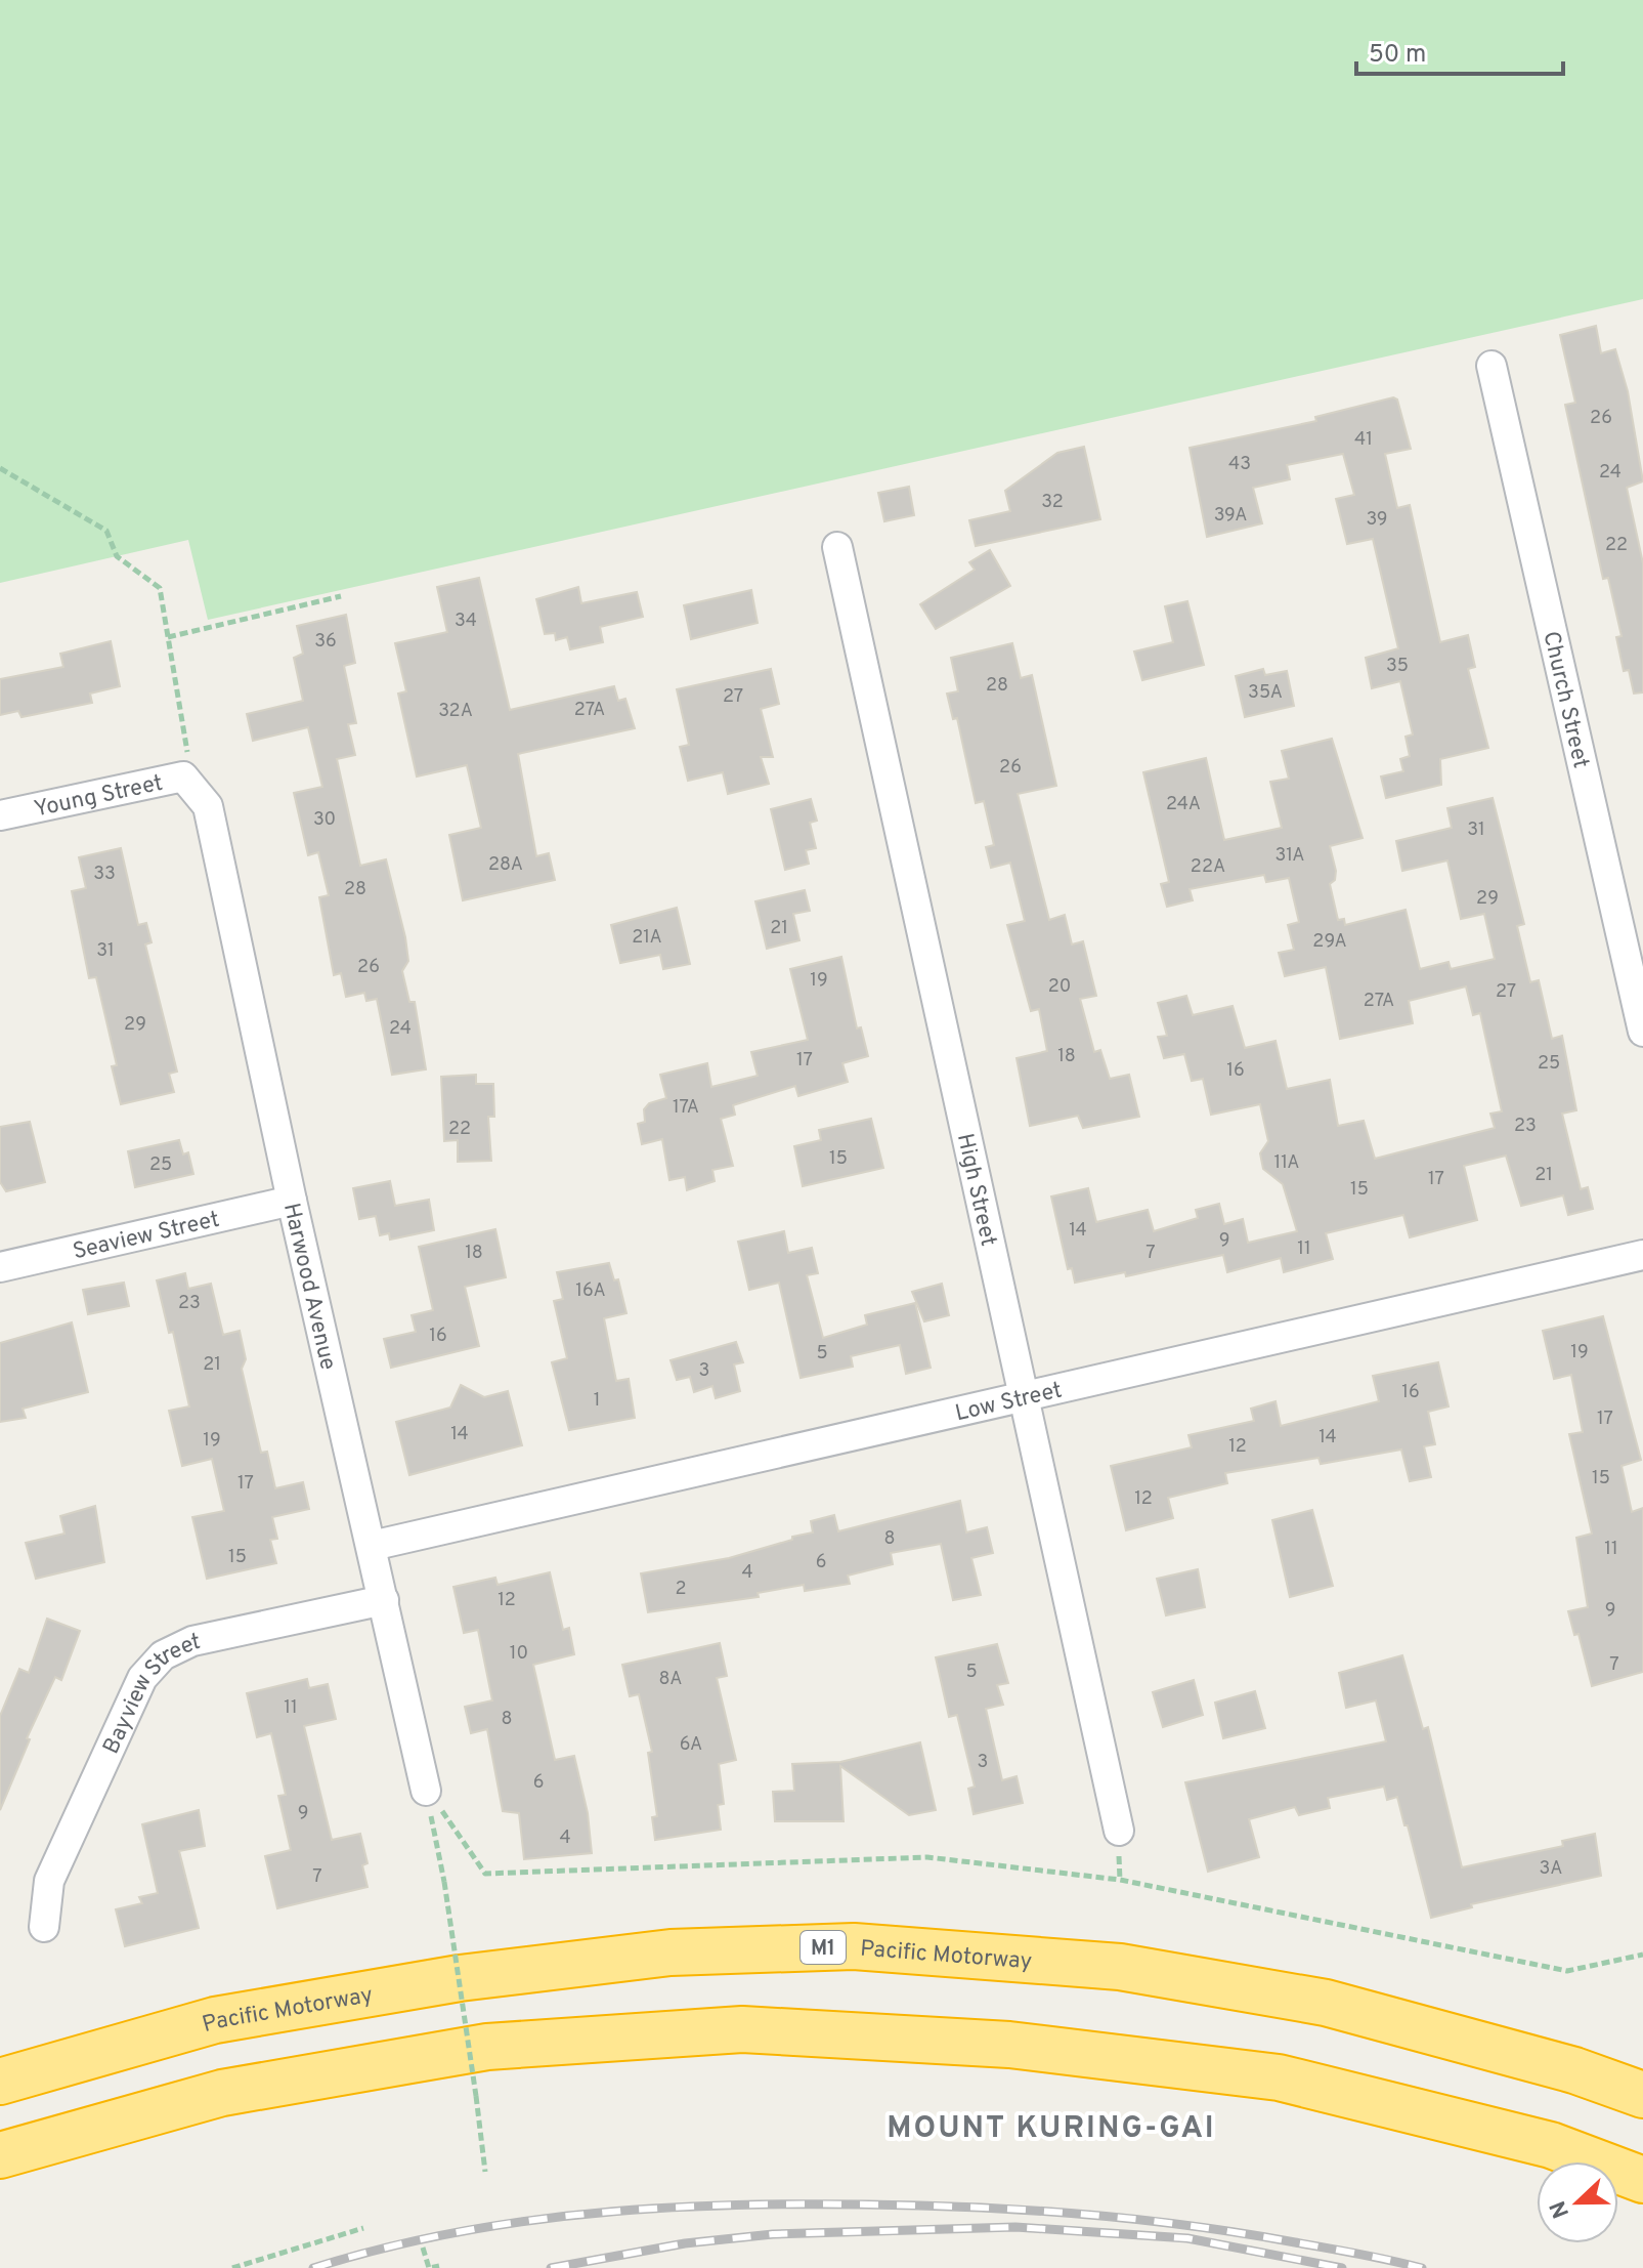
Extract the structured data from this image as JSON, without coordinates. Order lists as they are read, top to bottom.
{
  "streets": {
    "highway": ["M1", "Pacific Motorway"],
    "street": [
      "Church Street",
      "Young Street",
      "High Street",
      "Seaview Street",
      "Harwood Avenue",
      "Low Street",
      "Bayview Street"
    ]
  },
  "crossings": [
    ["Young Street", "Harwood Avenue"],
    ["High Street", "Low Street"],
    ["Seaview Street", "Harwood Avenue"],
    ["Harwood Avenue", "Low Street"],
    ["Harwood Avenue", "Bayview Street"]
  ],
  "districts": ["MOUNT KURING-GAI"],
  "house_numbers": [
    "26",
    "41",
    "43",
    "24",
    "32",
    "39A",
    "39",
    "22",
    "34",
    "36",
    "35",
    "28",
    "35A",
    "27",
    "27A",
    "32A",
    "26",
    "24A",
    "30",
    "31",
    "31A",
    "28A",
    "22A",
    "33",
    "28",
    "29",
    "21",
    "21A",
    "29A",
    "31",
    "26",
    "19",
    "20",
    "27",
    "27A",
    "29",
    "24",
    "18",
    "17",
    "25",
    "16",
    "17A",
    "23",
    "22",
    "15",
    "11A",
    "25",
    "21",
    "17",
    "15",
    "14",
    "9",
    "11",
    "18",
    "7",
    "16A",
    "23",
    "16",
    "19",
    "5",
    "21",
    "3",
    "16",
    "1",
    "17",
    "14",
    "14",
    "19",
    "12",
    "15",
    "17",
    "12",
    "8",
    "11",
    "15",
    "6",
    "4",
    "2",
    "12",
    "9",
    "10",
    "7",
    "5",
    "8A",
    "11",
    "8",
    "6A",
    "3",
    "6",
    "9",
    "4",
    "3A",
    "7"
  ],
  "scale_bar": "50 m",
  "north": "left"
}
